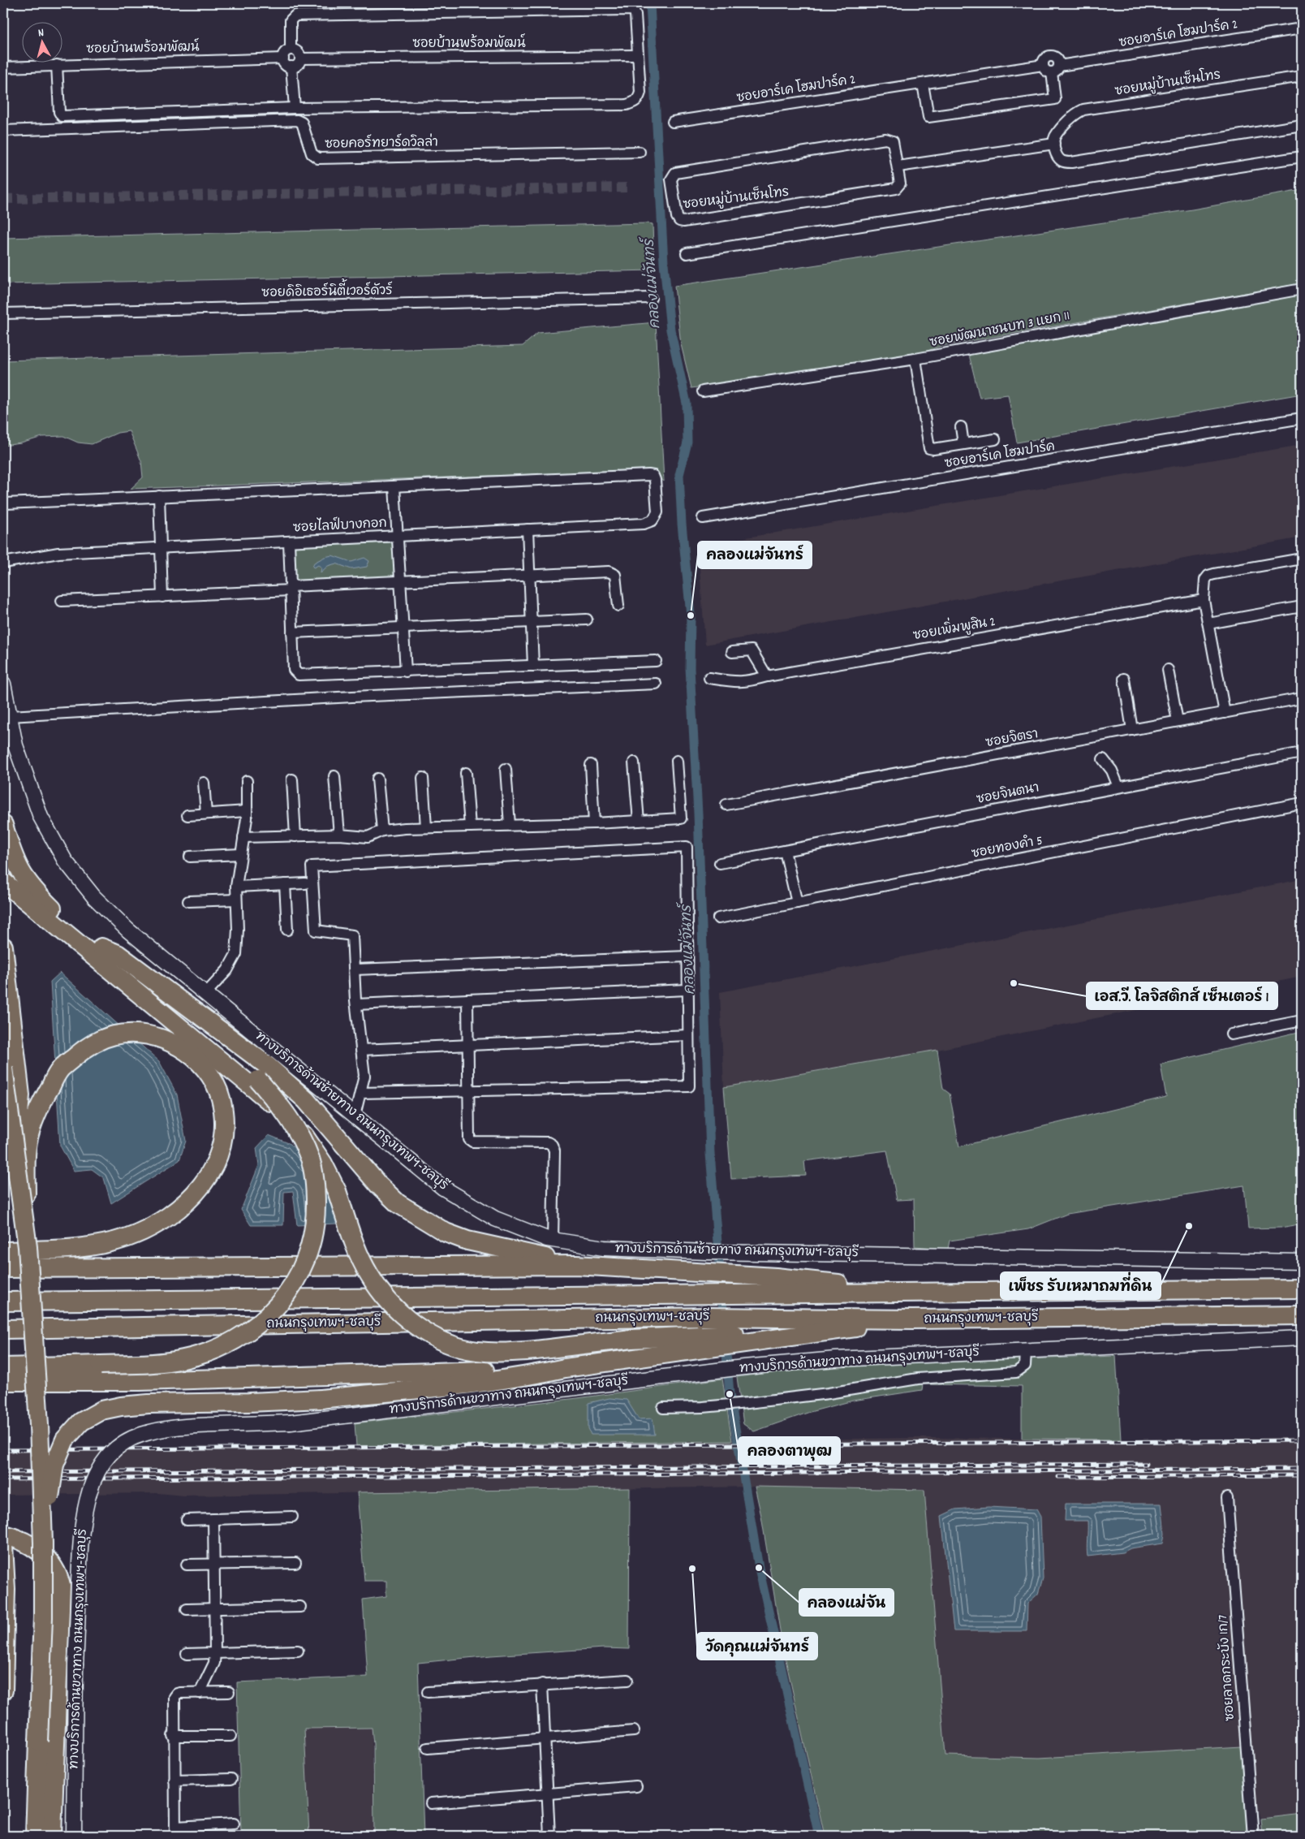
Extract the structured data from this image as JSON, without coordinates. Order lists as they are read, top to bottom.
{
  "streets": {
    "highway": ["ถนนกรุงเทพฯ-ชลบุรี"],
    "main road": ["ทางบริการด้านซ้ายทาง ถนนกรุงเทพฯ-ชลบุรี", "ทางบริการด้านขวาทาง ถนนกรุงเทพฯ-ชลบุรี"],
    "street": [
      "ซอยอาร์เค โฮมปาร์ค 2",
      "ซอยบ้านพร้อมพัฒน์",
      "ซอยหมู่บ้านเซ็นโทร",
      "ซอยคอร์ทยาร์ดวิลล่า",
      "ซอยดิอิเธอร์นิตี้เวอร์ดัวร์",
      "ซอยพัฒนาชนบท 3 แยก 11",
      "ซอยอาร์เค โฮมปาร์ค",
      "ซอยไลฟ์บางกอก",
      "ซอยเพิ่มพูสิน 2",
      "ซอยจิตรา",
      "ซอยจินตนา",
      "ซอยทองคำ 5",
      "ซอยลาดกระบัง 1ก/7"
    ]
  },
  "water": ["คลองแม่จันทร์"],
  "places": [
    "คลองแม่จันทร์",
    "เอส.วี. โลจิสติกส์ เซ็นเตอร์ 1",
    "เพ็ชร รับเหมาถมที่ดิน",
    "คลองตาพุฒ",
    "คลองแม่จัน",
    "วัดคุณแม่จันทร์"
  ],
  "north": "top"
}
